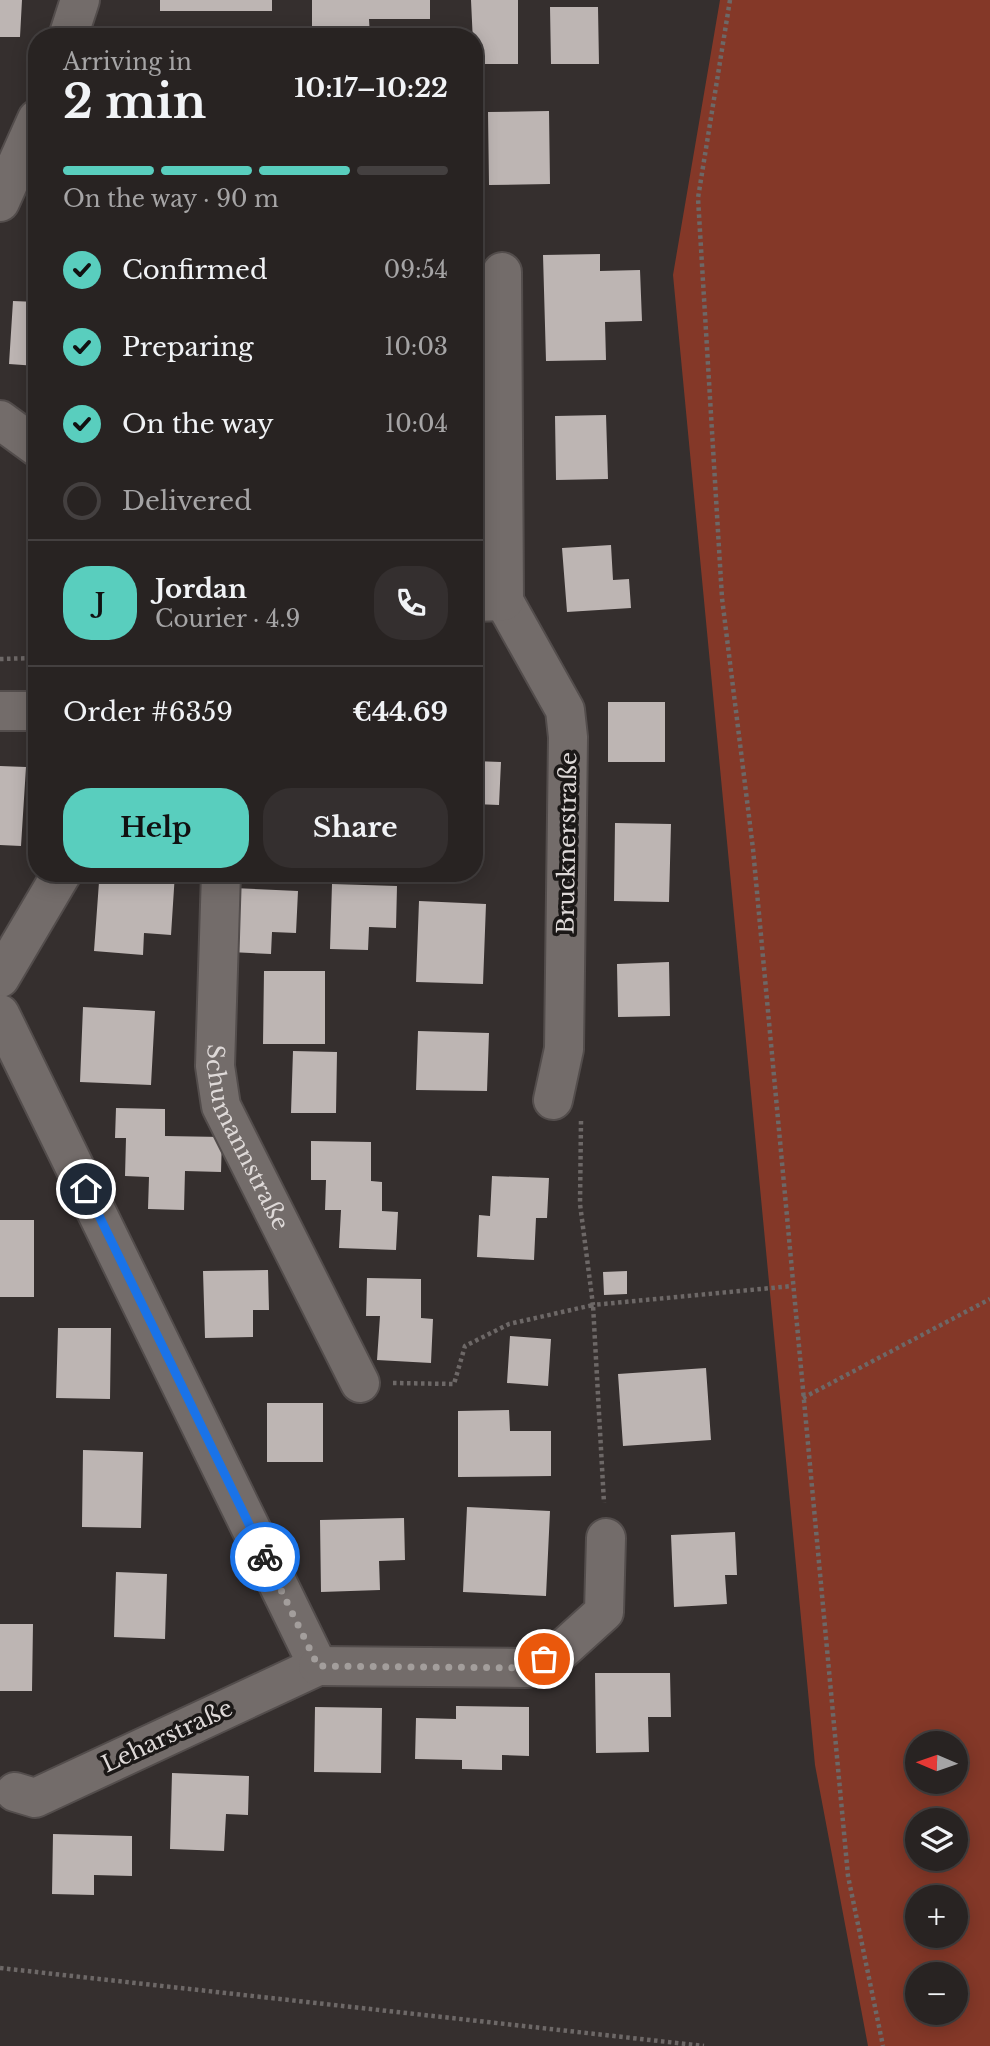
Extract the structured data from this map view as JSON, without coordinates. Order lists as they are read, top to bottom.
{
  "streets": {
    "street": ["Brucknerstraße", "Schumannstraße", "Leharstraße"]
  },
  "north": "left",
  "page": {
    "heading": ["2 min", "Arriving in", "10:17–10:22"],
    "panel": [
      "Jordan",
      "Courier · 4.9",
      "Order #6359",
      "€44.69"
    ],
    "bar": "On the way · 90 m",
    "list": [
      ["Confirmed", "09:54"],
      ["Preparing", "10:03"],
      ["On the way", "10:04"],
      "Delivered"
    ],
    "round": "J",
    "buttons": ["Help", "Share"],
    "map_buttons": ["+", "−"]
  }
}
